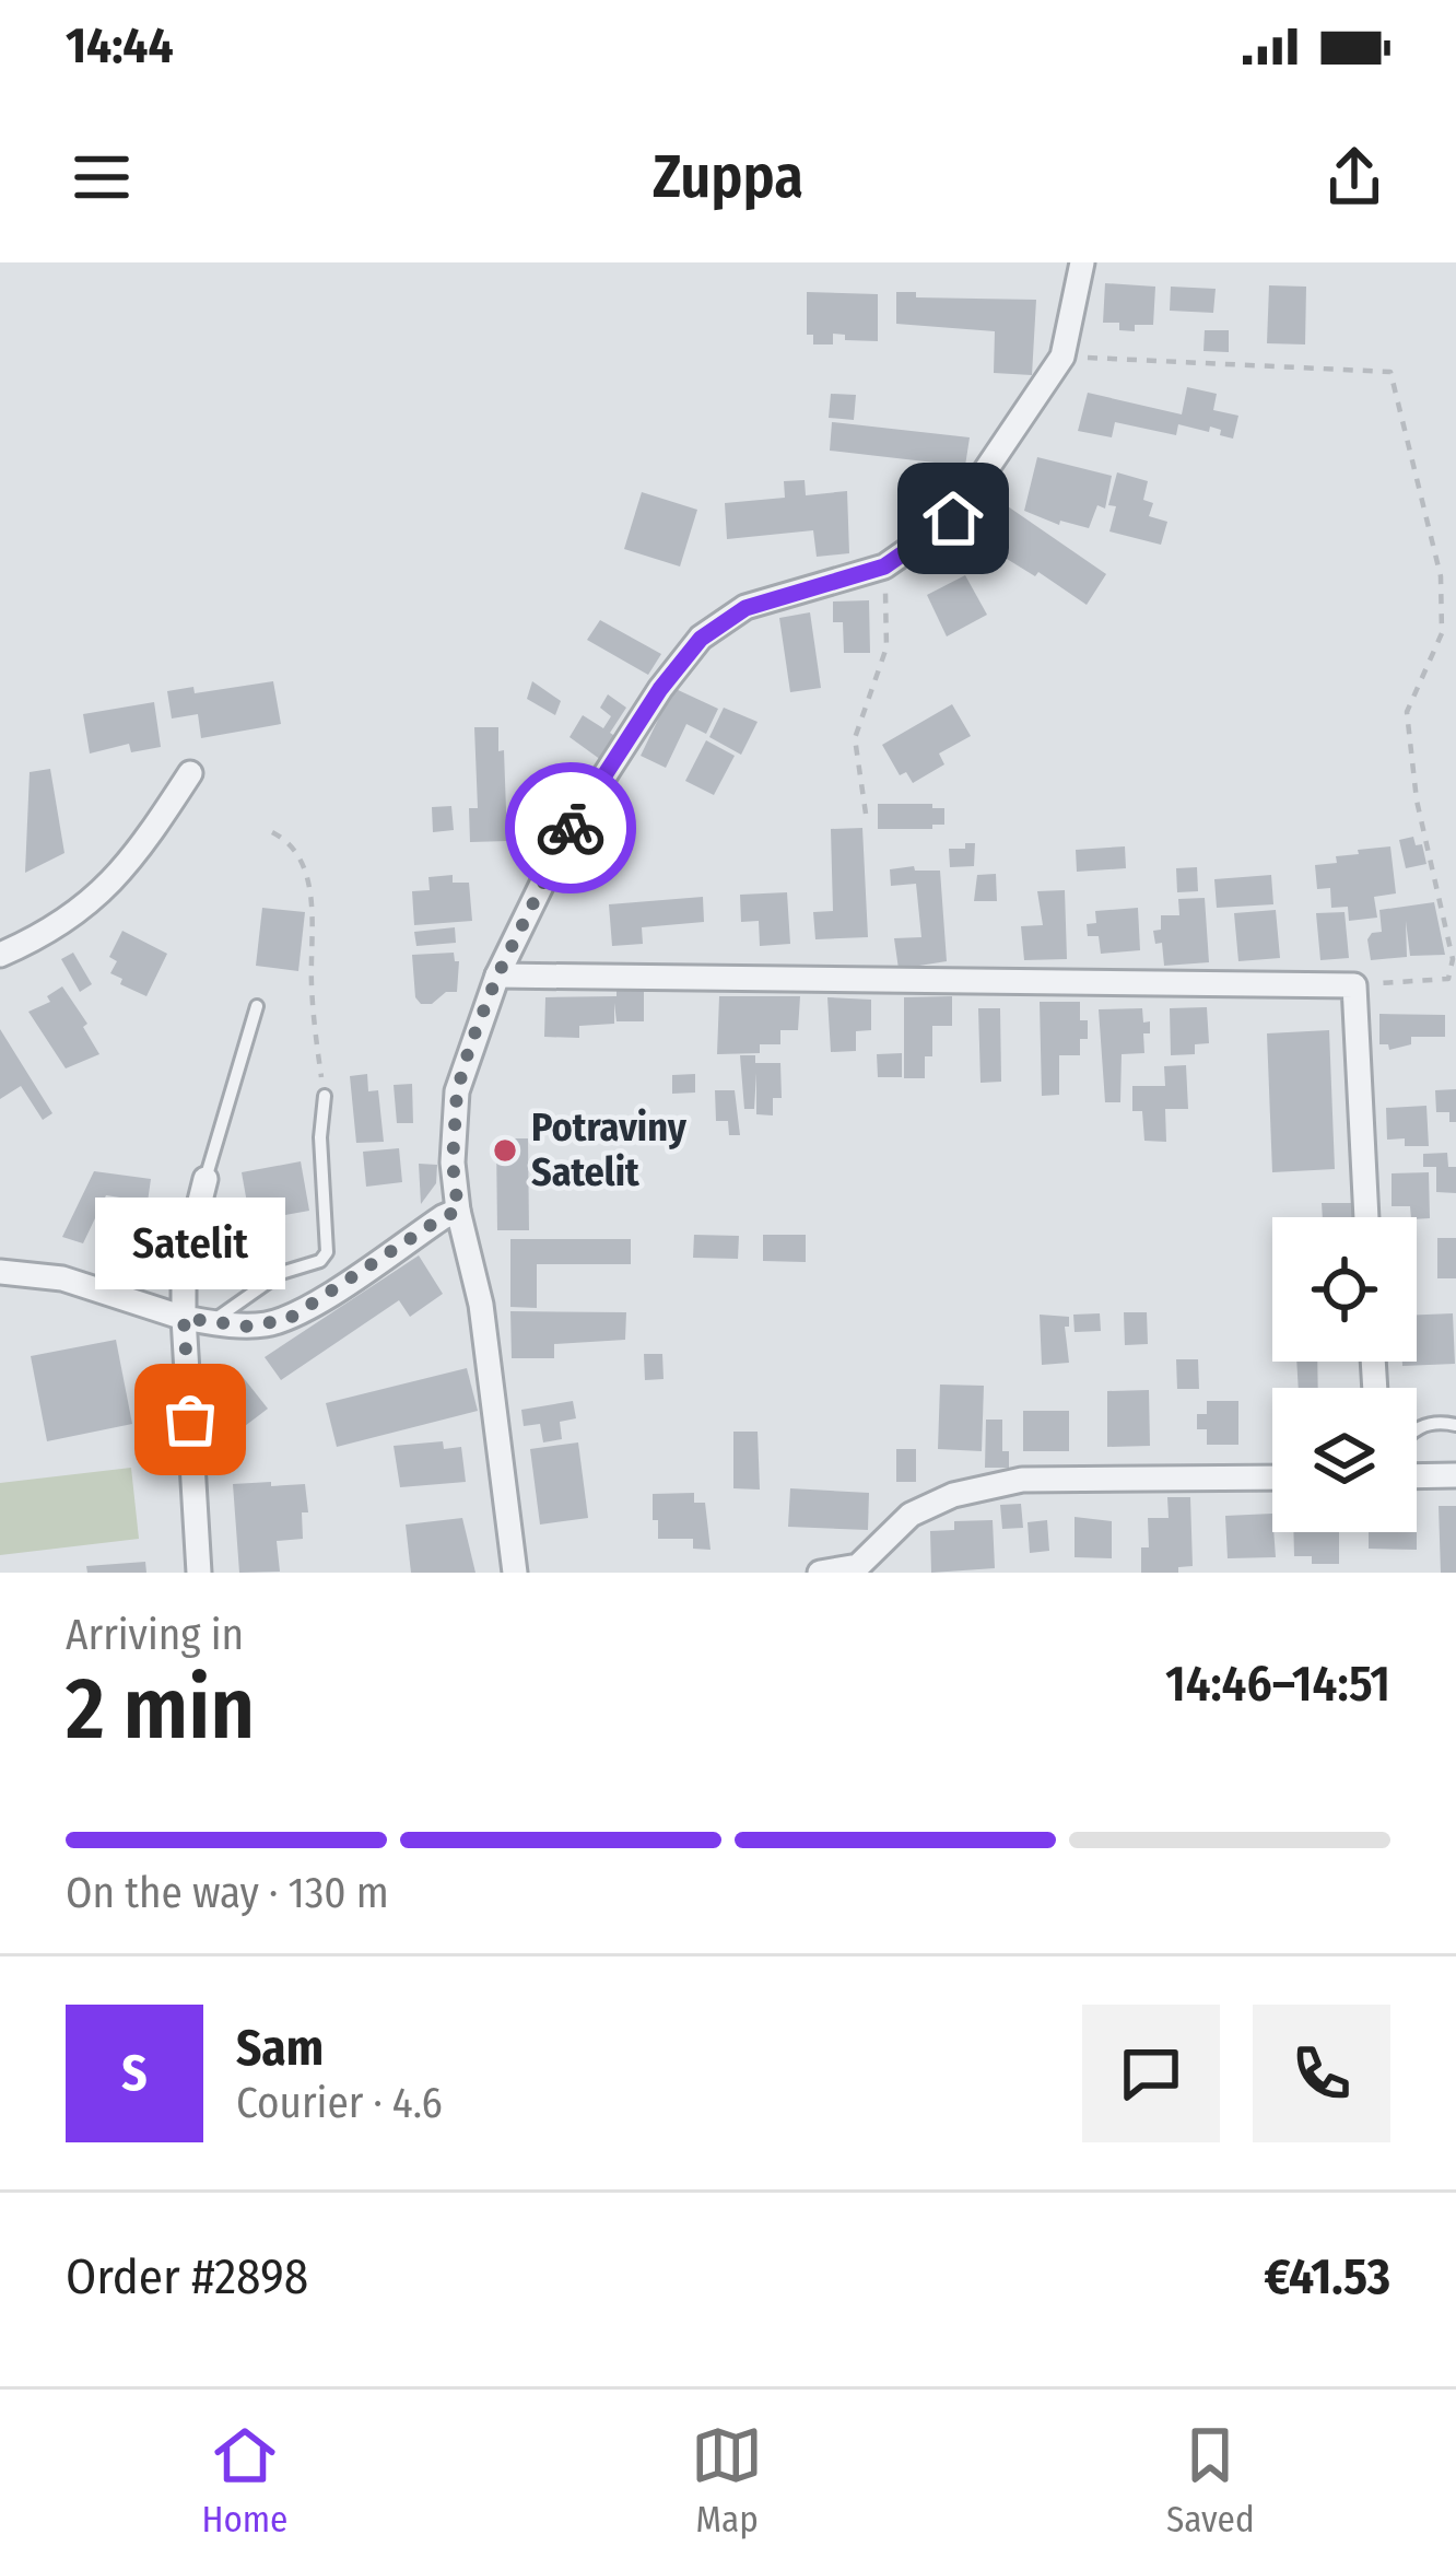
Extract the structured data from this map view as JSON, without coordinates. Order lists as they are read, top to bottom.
{
  "places": ["Potraviny Satelit", "Satelit"],
  "page": {
    "status": "14:44",
    "header": "Zuppa",
    "bubble": "Satelit",
    "heading": ["2 min", "Arriving in", "14:46–14:51"],
    "panel": [
      "Sam",
      "Courier · 4.6",
      "Order #2898",
      "€41.53"
    ],
    "bar": "On the way · 130 m",
    "round": "S",
    "tabs": ["Home", "Map", "Saved"]
  }
}
